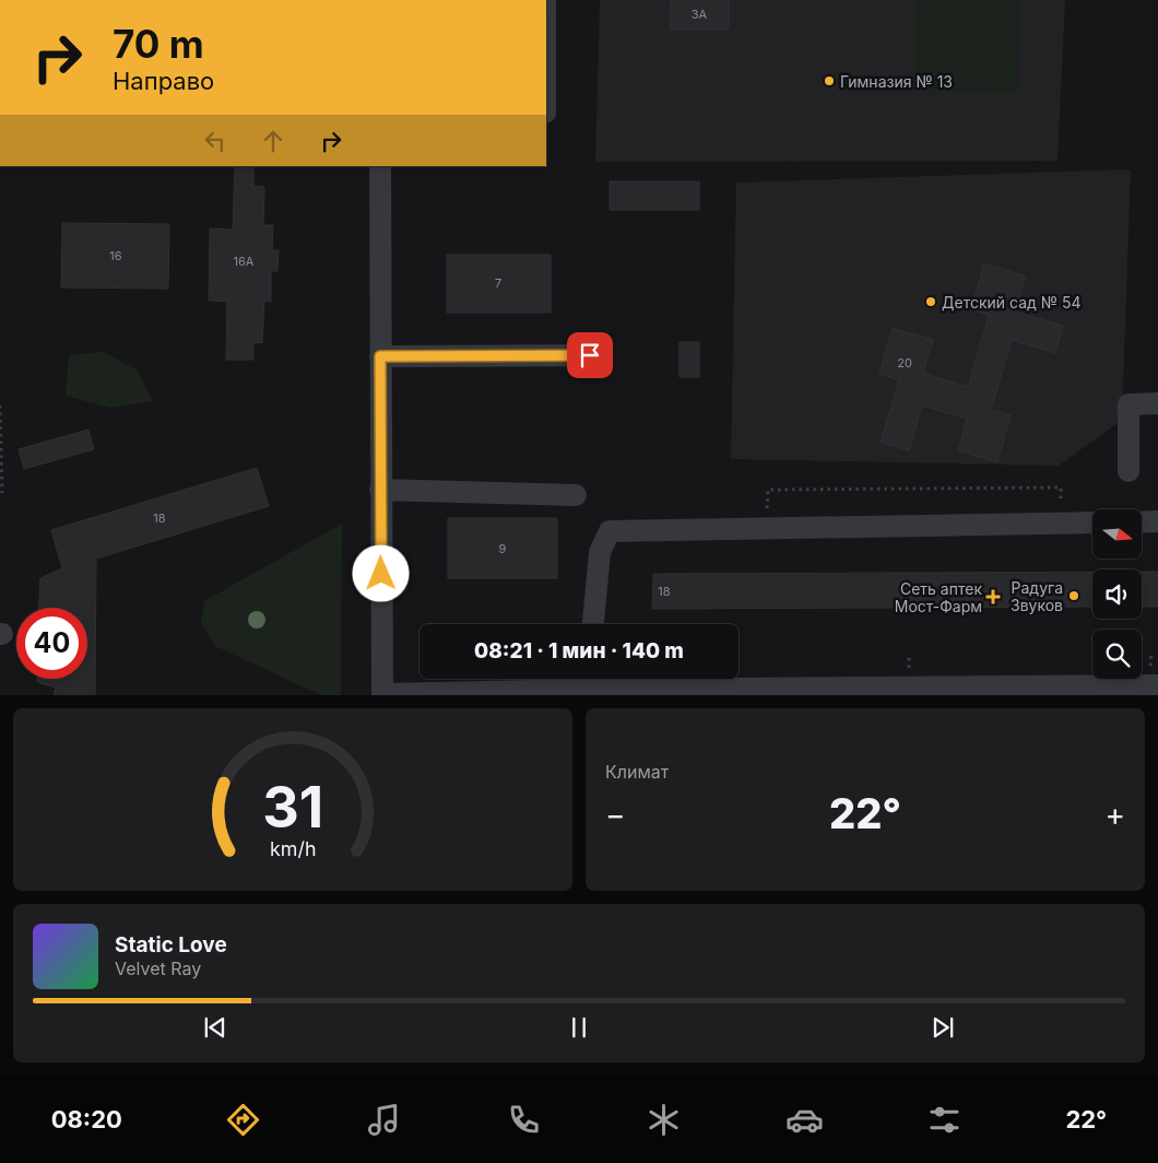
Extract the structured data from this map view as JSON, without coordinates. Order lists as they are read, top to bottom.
{
  "places": {
    "other": ["Гимназия № 13", "Детский сад № 54", "Радуга Звуков"],
    "health": ["Сеть аптек Мост-Фарм"]
  },
  "house_numbers": [
    "3А",
    "16",
    "16А",
    "7",
    "20",
    "18",
    "9",
    "18"
  ],
  "north": "right",
  "page": {
    "turn": ["70 m", "Направо"],
    "limit": "40",
    "trip": "08:21 · 1 мин · 140 m",
    "tile": "Климат",
    "heat": ["−", "22°", "+"],
    "song": ["Static Love", "Velvet Ray"],
    "tabs": ["08:20", "22°"],
    "gauge": ["31", "km/h"]
  }
}
